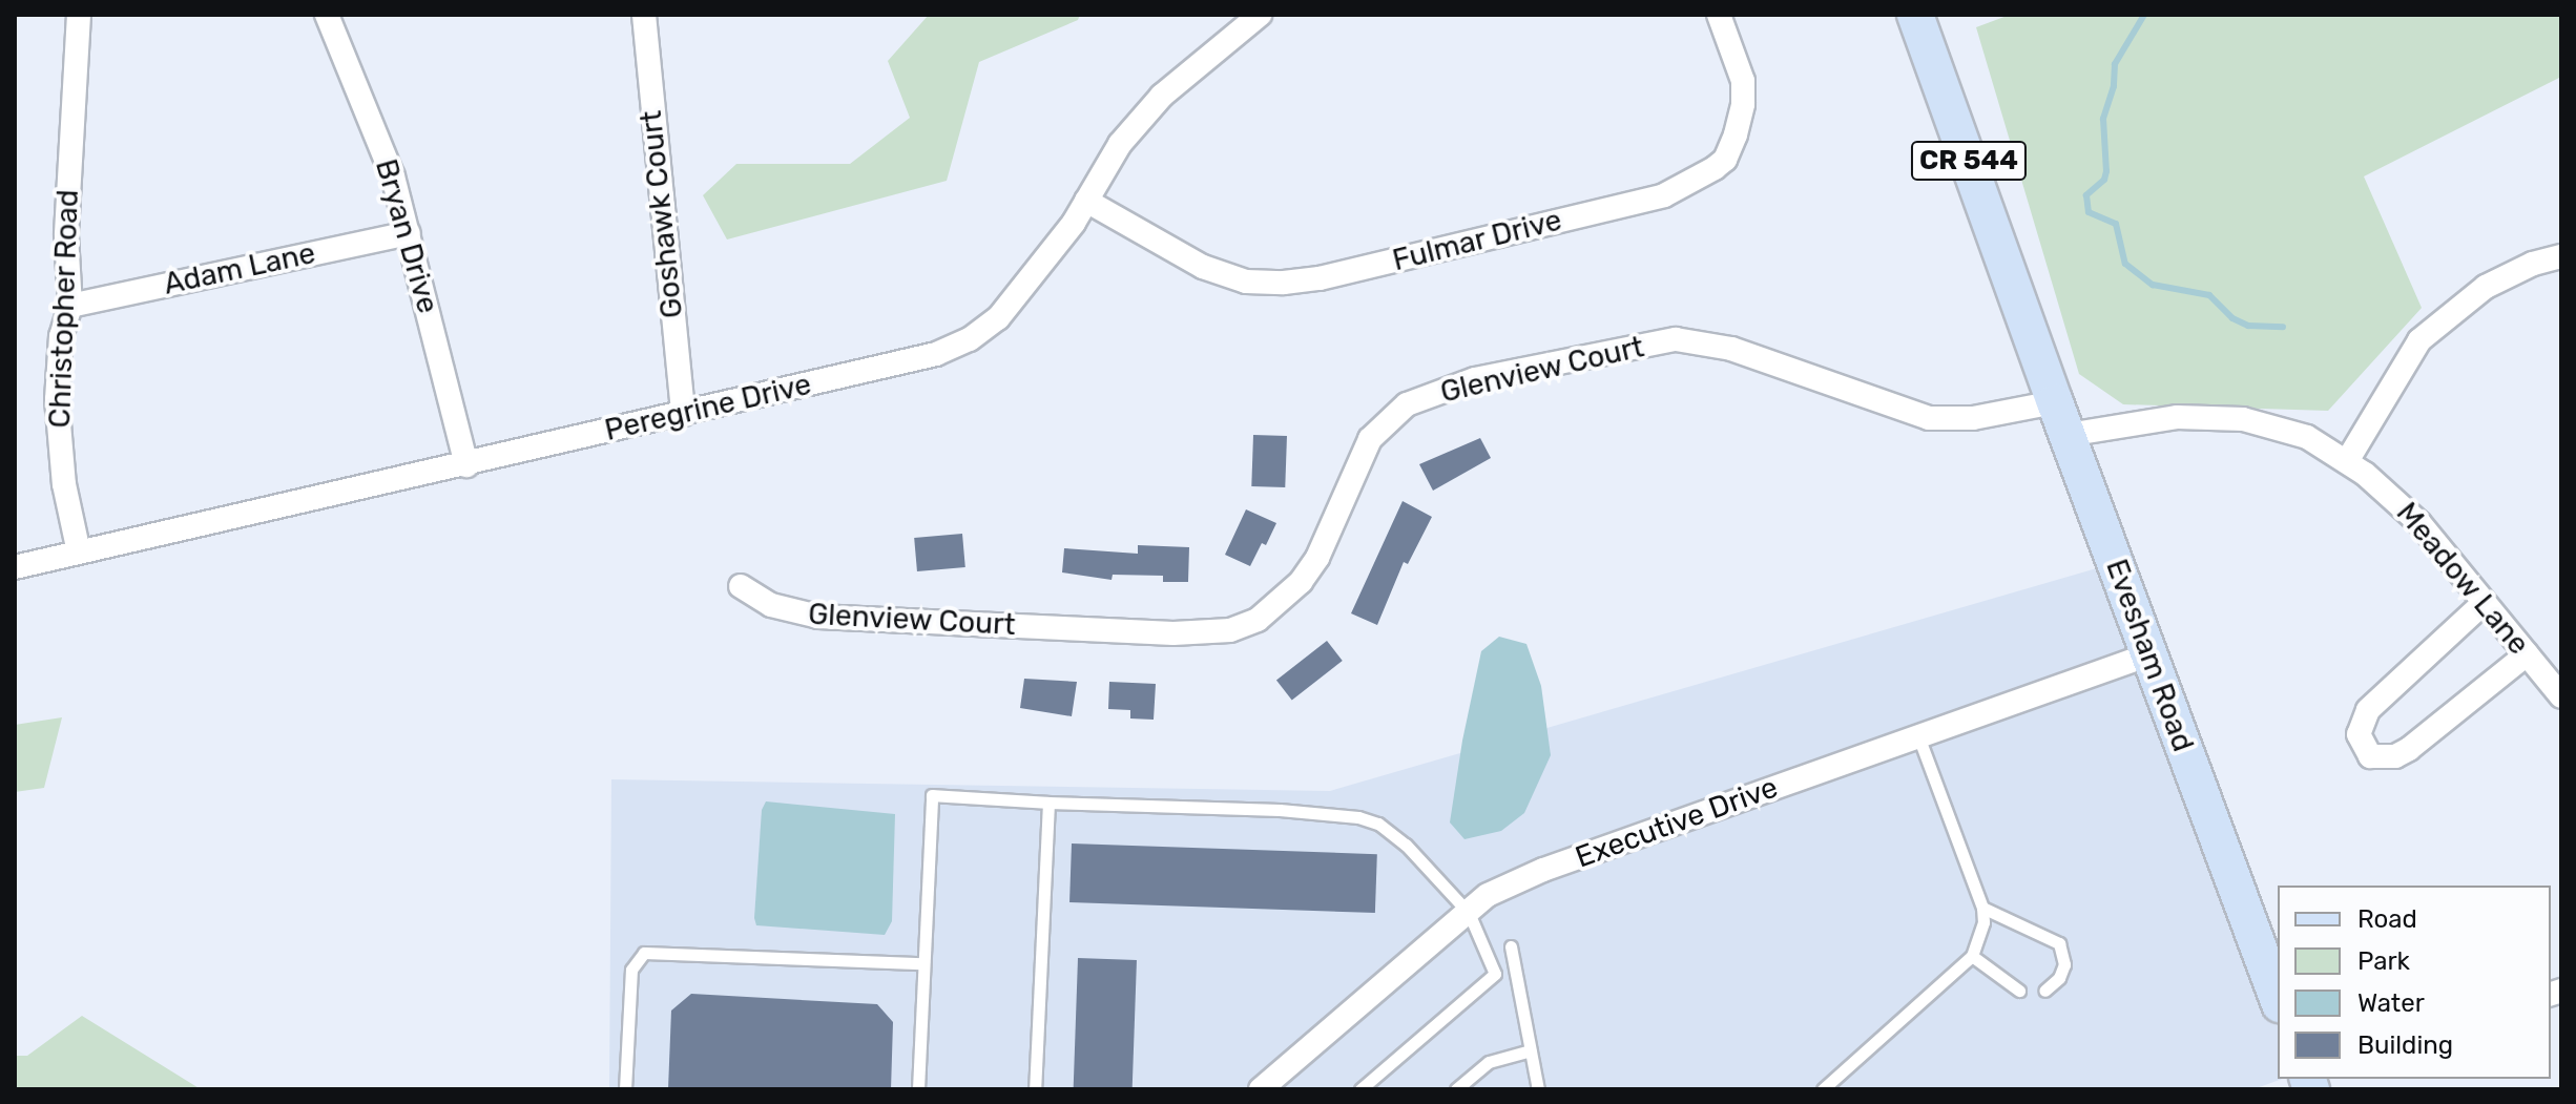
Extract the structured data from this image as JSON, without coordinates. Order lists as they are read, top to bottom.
{
  "streets": {
    "main road": ["CR 544", "Evesham Road"],
    "street": [
      "Goshawk Court",
      "Bryan Drive",
      "Fulmar Drive",
      "Adam Lane",
      "Christopher Road",
      "Glenview Court",
      "Peregrine Drive",
      "Meadow Lane",
      "Executive Drive"
    ]
  },
  "crossings": [
    ["Goshawk Court", "Peregrine Drive"],
    ["Bryan Drive", "Adam Lane"],
    ["Bryan Drive", "Peregrine Drive"],
    ["Fulmar Drive", "Peregrine Drive"],
    ["Adam Lane", "Christopher Road"],
    ["Christopher Road", "Peregrine Drive"],
    ["Glenview Court", "Meadow Lane"],
    ["Glenview Court", "Evesham Road"],
    ["Meadow Lane", "Evesham Road"],
    ["Evesham Road", "Executive Drive"]
  ],
  "legend": [
    "Road",
    "Park",
    "Water",
    "Building"
  ]
}
